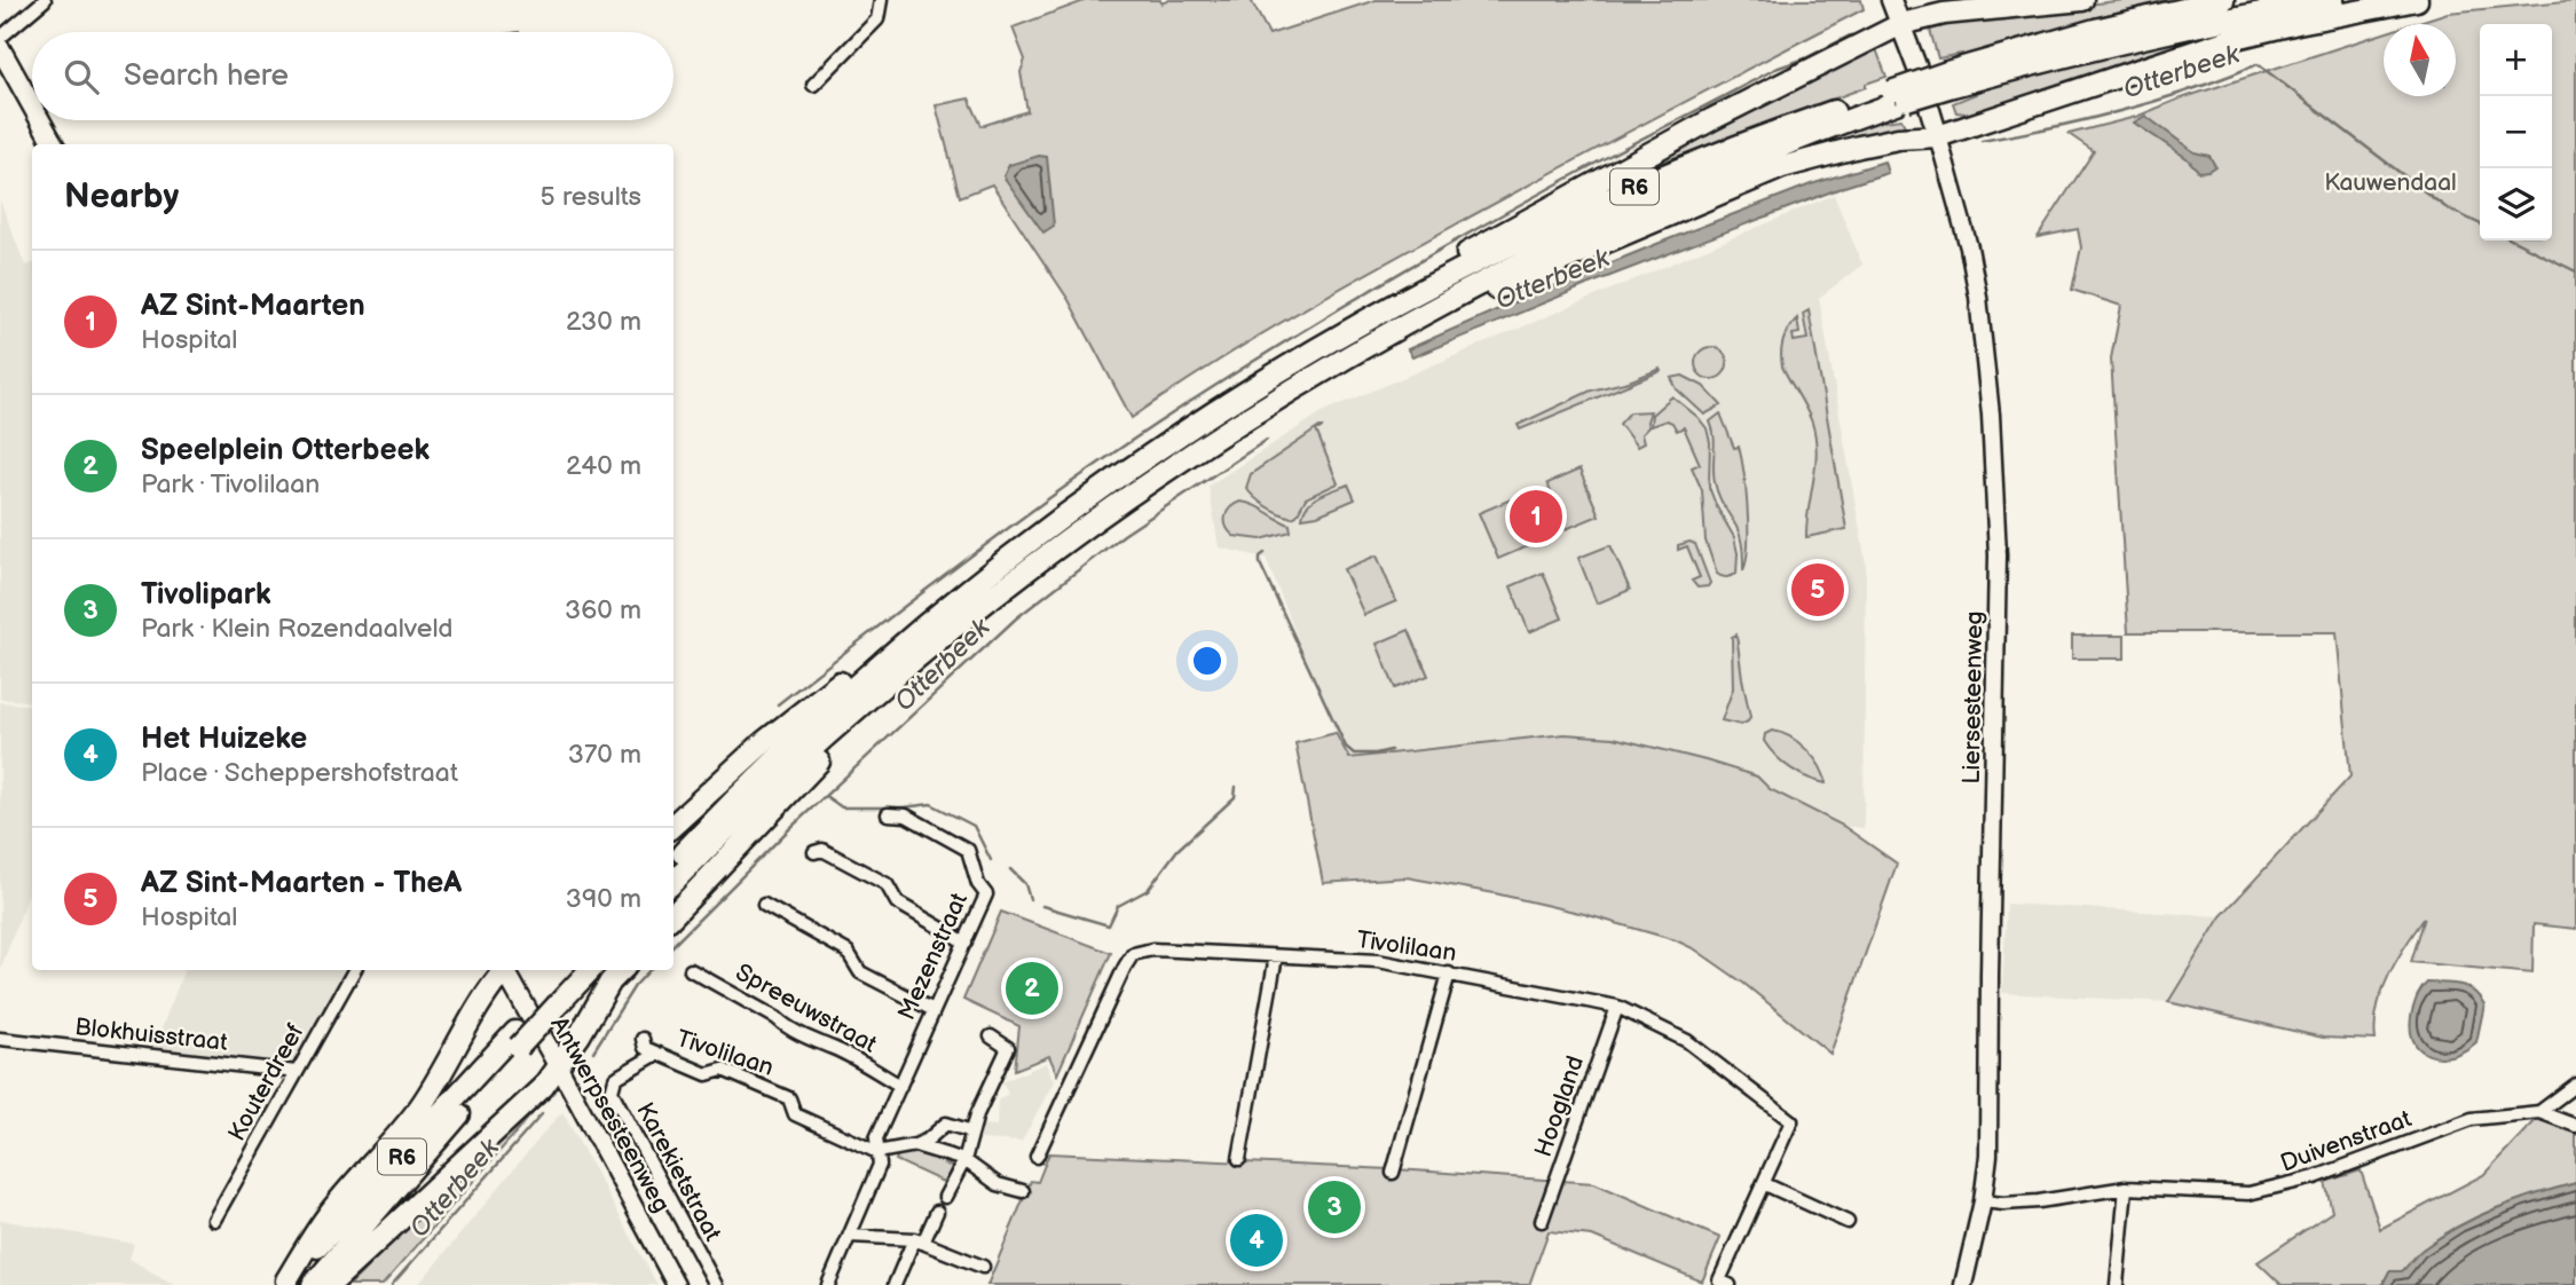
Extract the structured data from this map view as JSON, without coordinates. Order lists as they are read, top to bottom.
{
  "streets": {
    "highway": ["R6"],
    "main road": ["Liersesteenweg", "Antwerpsesteenweg"],
    "street": [
      "Tivolilaan",
      "Mezenstraat",
      "Spreeuwstraat",
      "Blokhuisstraat",
      "Kouterdreef",
      "Hoogland",
      "Duivenstraat",
      "Karekietstraat"
    ]
  },
  "crossings": [
    ["Liersesteenweg", "Duivenstraat"],
    ["Tivolilaan", "Mezenstraat"],
    ["Tivolilaan", "Hoogland"],
    ["Tivolilaan", "Karekietstraat"],
    ["Mezenstraat", "Spreeuwstraat"],
    ["Blokhuisstraat", "Kouterdreef"]
  ],
  "water": ["Otterbeek"],
  "parks": ["Kauwendaal"],
  "north": "top",
  "page": {
    "map_buttons": ["+", "−"],
    "search": "Search here",
    "heading": ["Nearby", "5 results"],
    "list": [
      {
        "mark": "1",
        "name": "AZ Sint-Maarten",
        "note": "Hospital",
        "value": "230 m"
      },
      {
        "mark": "2",
        "name": "Speelplein Otterbeek",
        "note": "Park · Tivolilaan",
        "value": "240 m"
      },
      {
        "mark": "3",
        "name": "Tivolipark",
        "note": "Park · Klein Rozendaalveld",
        "value": "360 m"
      },
      {
        "mark": "4",
        "name": "Het Huizeke",
        "note": "Place · Scheppershofstraat",
        "value": "370 m"
      },
      {
        "mark": "5",
        "name": "AZ Sint-Maarten - TheA",
        "note": "Hospital",
        "value": "390 m"
      }
    ],
    "pins": [
      "1",
      "5",
      "2",
      "3",
      "4"
    ]
  }
}
